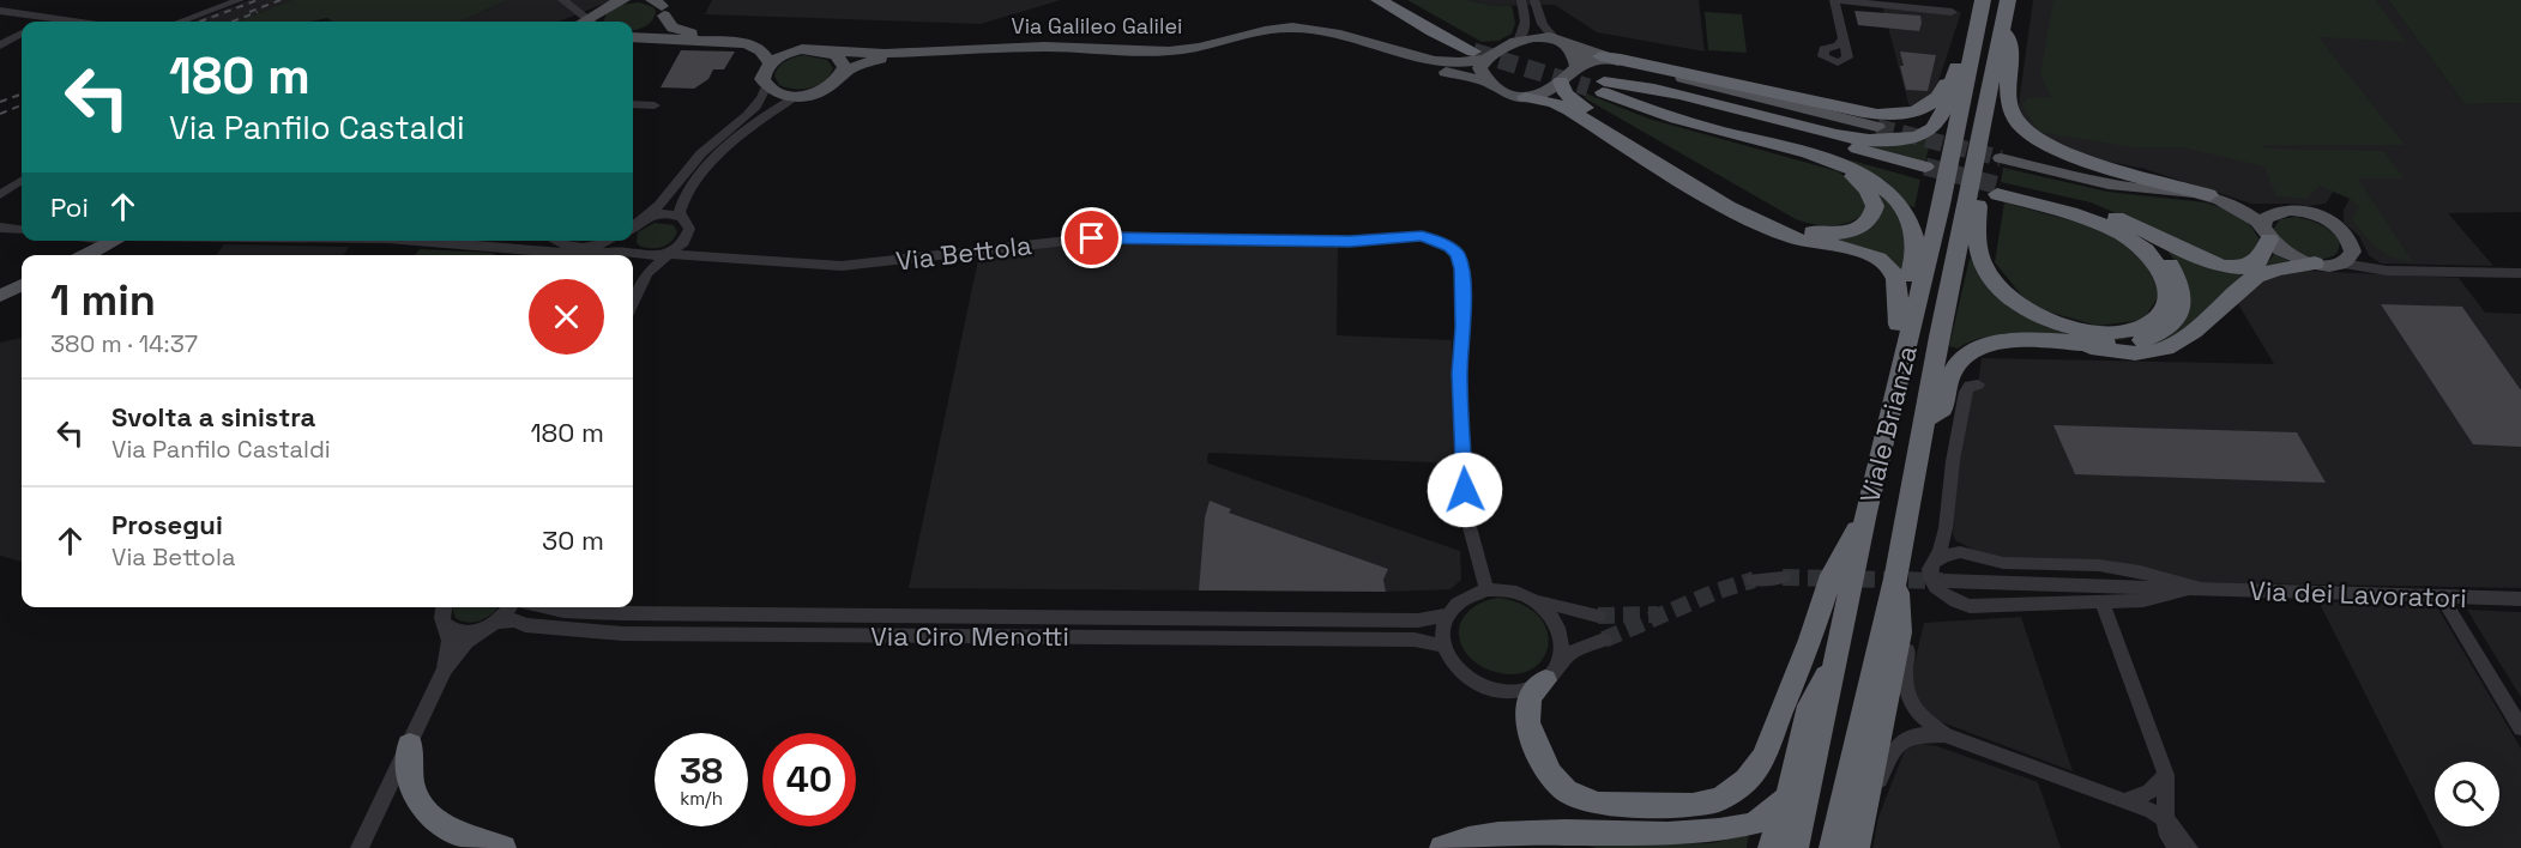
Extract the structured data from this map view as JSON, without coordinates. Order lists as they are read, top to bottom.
{
  "streets": {
    "highway": ["Viale Brianza"],
    "main road": ["Via Galileo Galilei"],
    "street": ["Via Bettola", "Via dei Lavoratori", "Via Ciro Menotti"]
  },
  "crossings": [
    ["Via Bettola", "Via Ciro Menotti"]
  ],
  "page": {
    "turn": ["180 m", "Via Panfilo Castaldi"],
    "then": "Poi",
    "heading": ["1 min", "380 m · 14:37"],
    "list": [
      {
        "name": "Svolta a sinistra",
        "note": "Via Panfilo Castaldi",
        "value": "180 m"
      },
      {
        "name": "Prosegui",
        "note": "Via Bettola",
        "value": "30 m"
      }
    ],
    "speed": "38 km/h",
    "limit": "40"
  }
}
